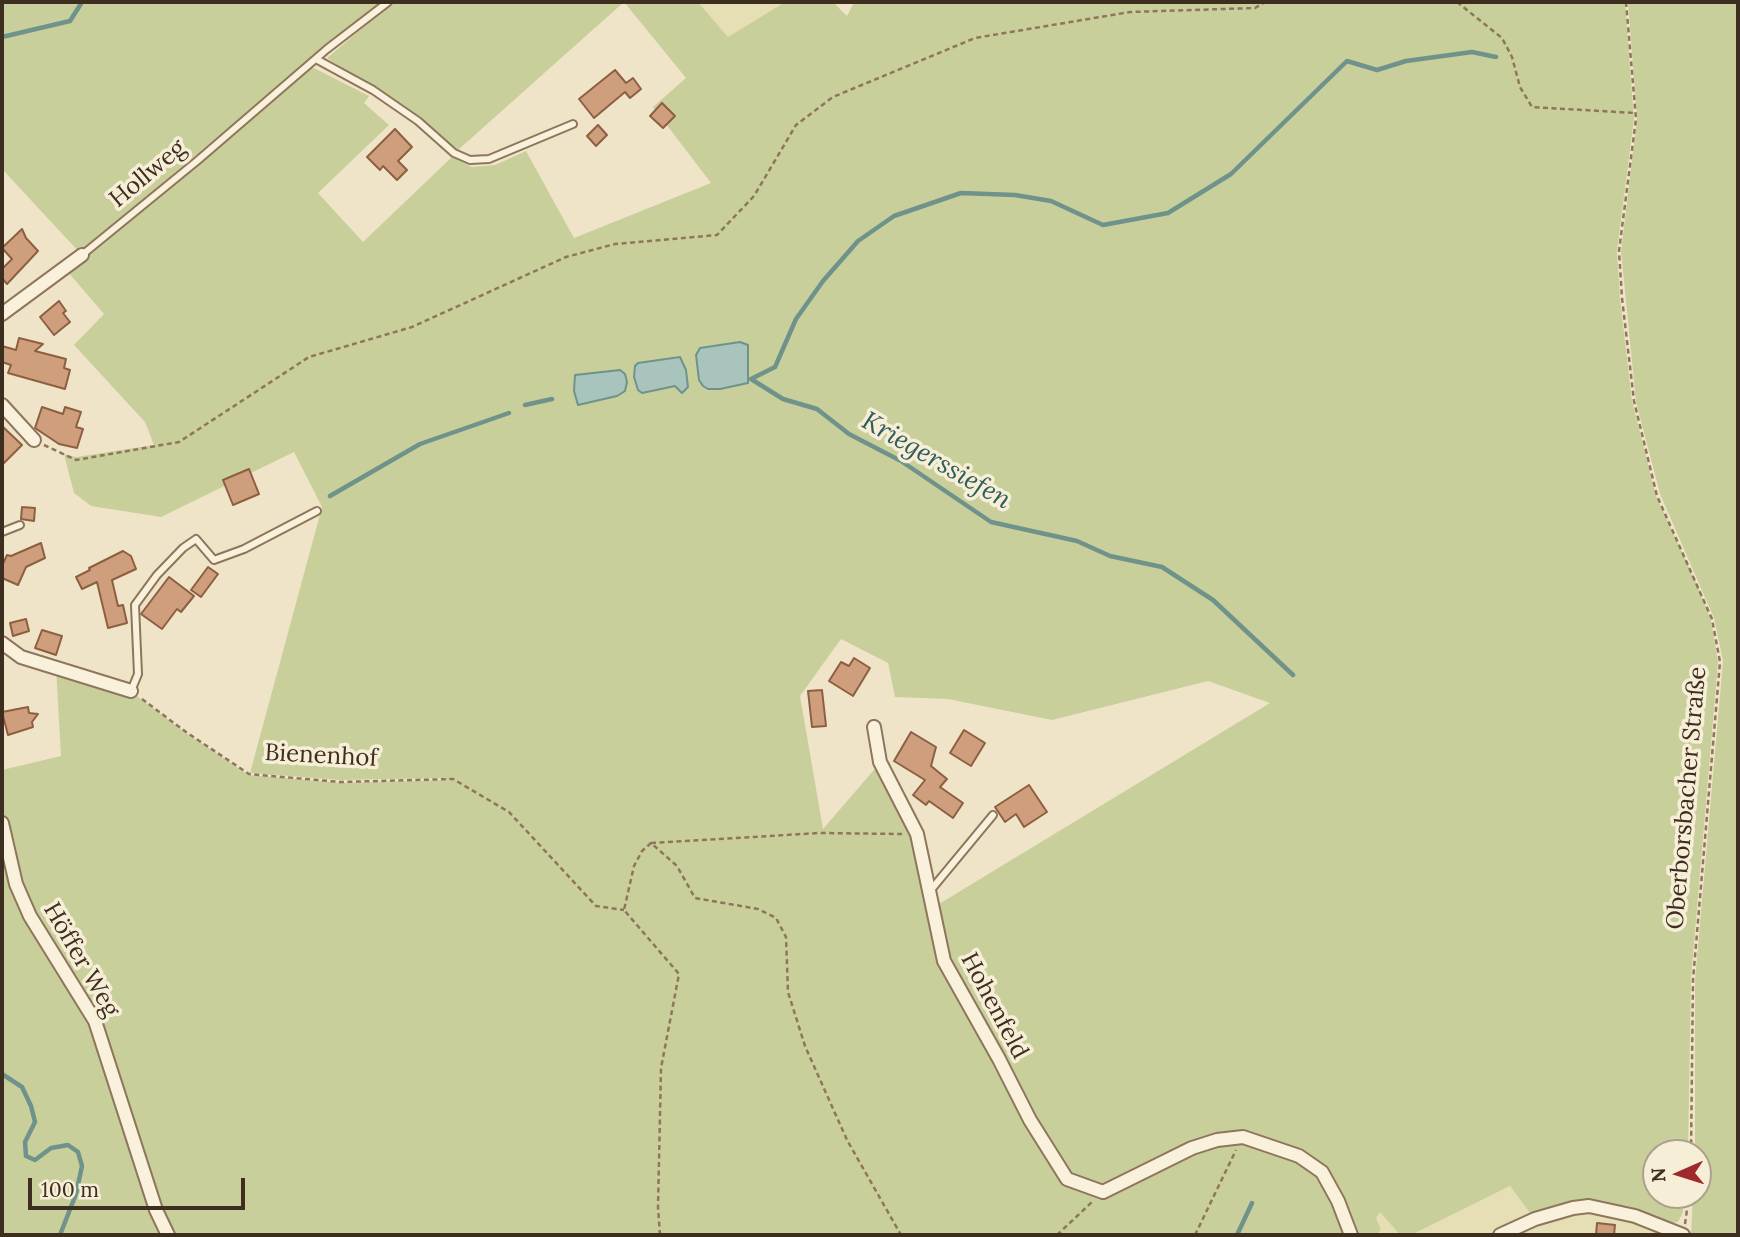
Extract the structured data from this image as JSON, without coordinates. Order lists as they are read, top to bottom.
{
  "streets": {
    "street": ["Hollweg", "Höffer Weg", "Hohenfeld"],
    "path": ["Bienenhof", "Oberborsbacher Straße"]
  },
  "water": ["Kriegerssiefen"],
  "scale_bar": "100 m",
  "north": "left"
}
